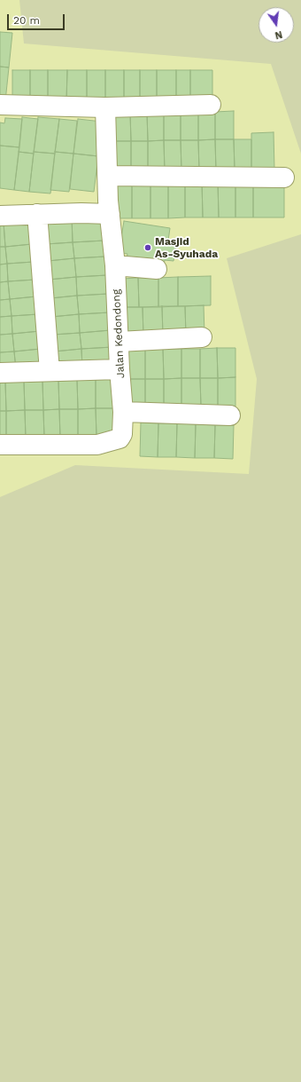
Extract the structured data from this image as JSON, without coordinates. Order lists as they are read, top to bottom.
{
  "streets": {
    "street": ["Jalan Kedondong"]
  },
  "places": ["Masjid As-Syuhada"],
  "scale_bar": "20 m",
  "north": "bottom"
}
